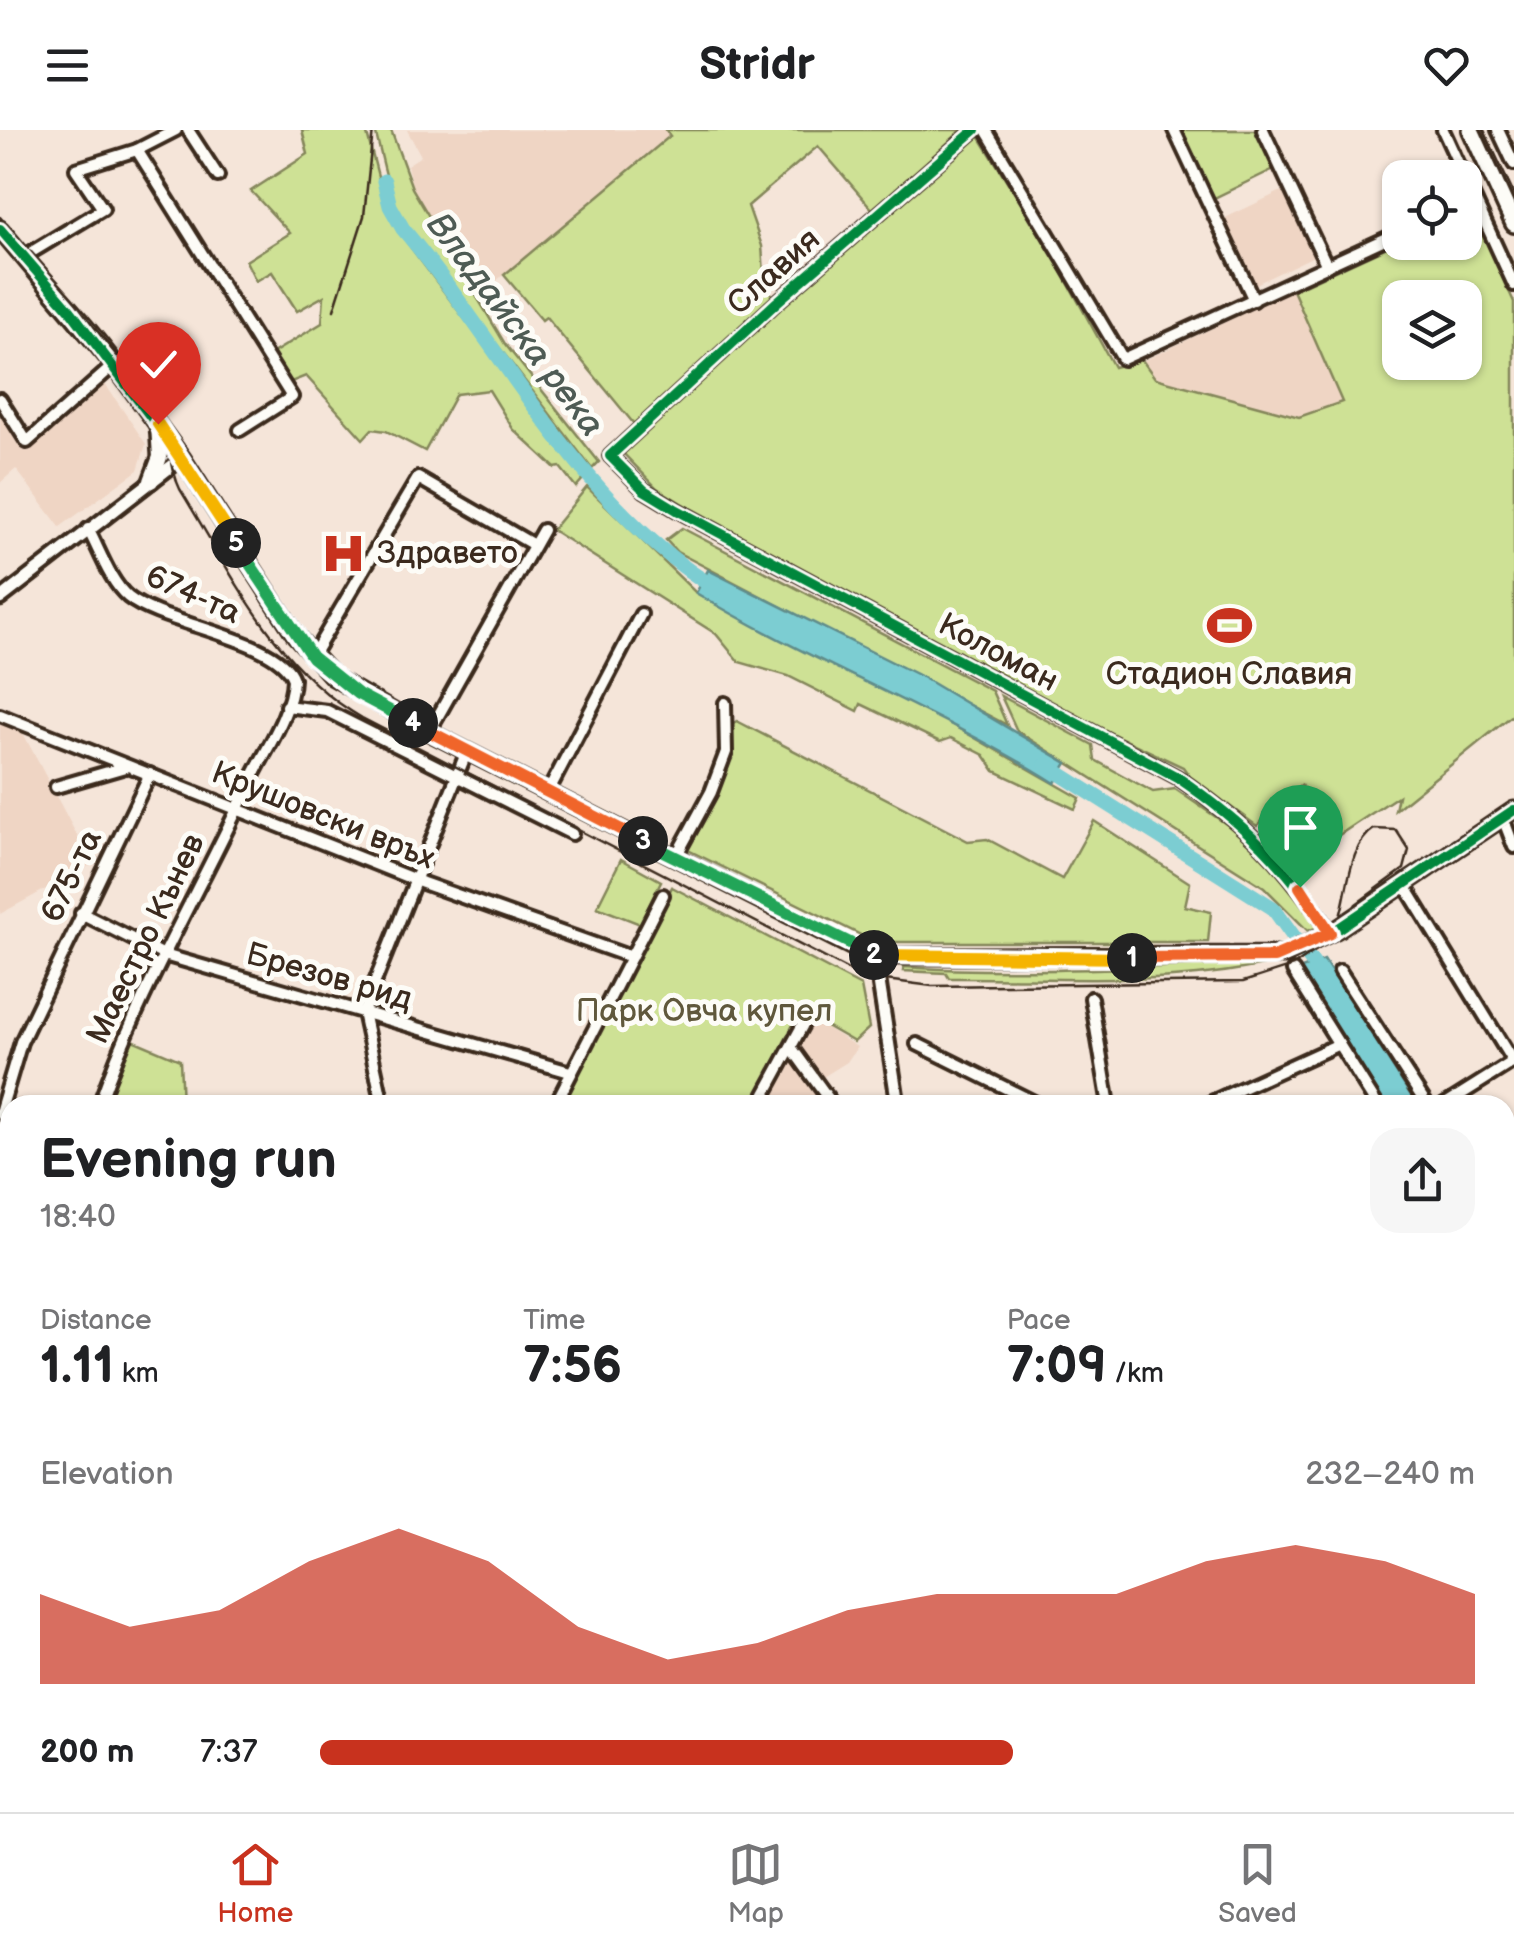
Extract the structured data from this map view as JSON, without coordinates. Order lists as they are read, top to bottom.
{
  "streets": {
    "street": [
      "Славия",
      "674-та",
      "Коломан",
      "Крушовски връх",
      "675-та",
      "Маестро Кънев",
      "Брезов рид"
    ]
  },
  "crossings": [
    ["Славия", "Коломан"],
    ["674-та", "Маестро Кънев"],
    ["Крушовски връх", "675-та"],
    ["Крушовски връх", "Маестро Кънев"],
    ["675-та", "Брезов рид"],
    ["Маестро Кънев", "Брезов рид"]
  ],
  "water": ["Владайска река"],
  "parks": ["Парк Овча купел"],
  "places": {
    "hospital": ["Здравето"],
    "sports": ["Стадион Славия"]
  },
  "page": {
    "header": "Stridr",
    "pins": [
      "5",
      "4",
      "3",
      "2",
      "1"
    ],
    "heading": ["Evening run", "18:40"],
    "stats": [
      ["Distance", "1.11 km"],
      ["Time", "7:56"],
      ["Pace", "7:09 /km"]
    ],
    "chart": ["Elevation", "232–240 m"],
    "list": [
      {
        "name": "200 m",
        "note": "7:37"
      }
    ],
    "tabs": ["Home", "Map", "Saved"]
  }
}
